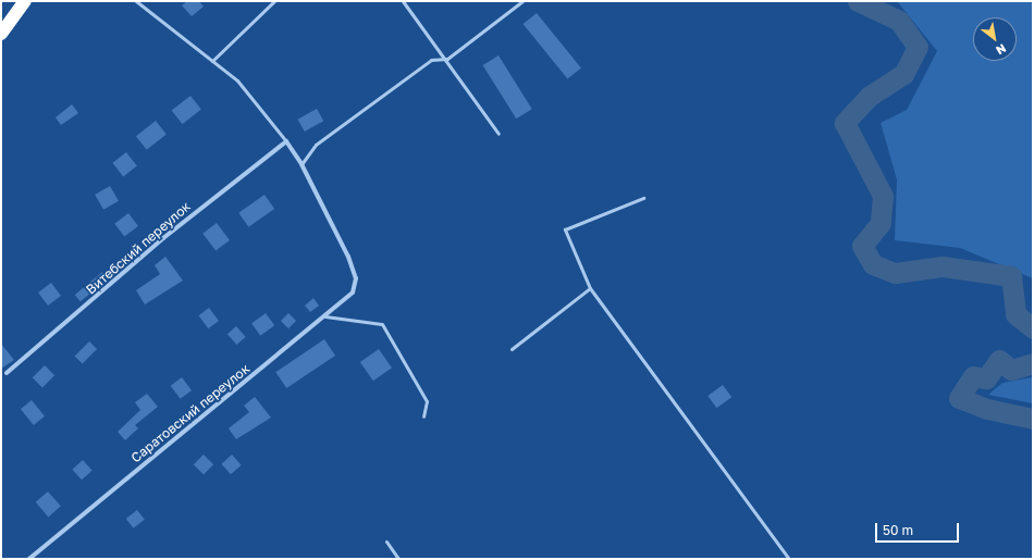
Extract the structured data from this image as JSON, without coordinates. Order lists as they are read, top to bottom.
{
  "streets": {
    "street": ["Витебский переулок", "Саратовский переулок"]
  },
  "scale_bar": "50 m",
  "north": "bottom right"
}
